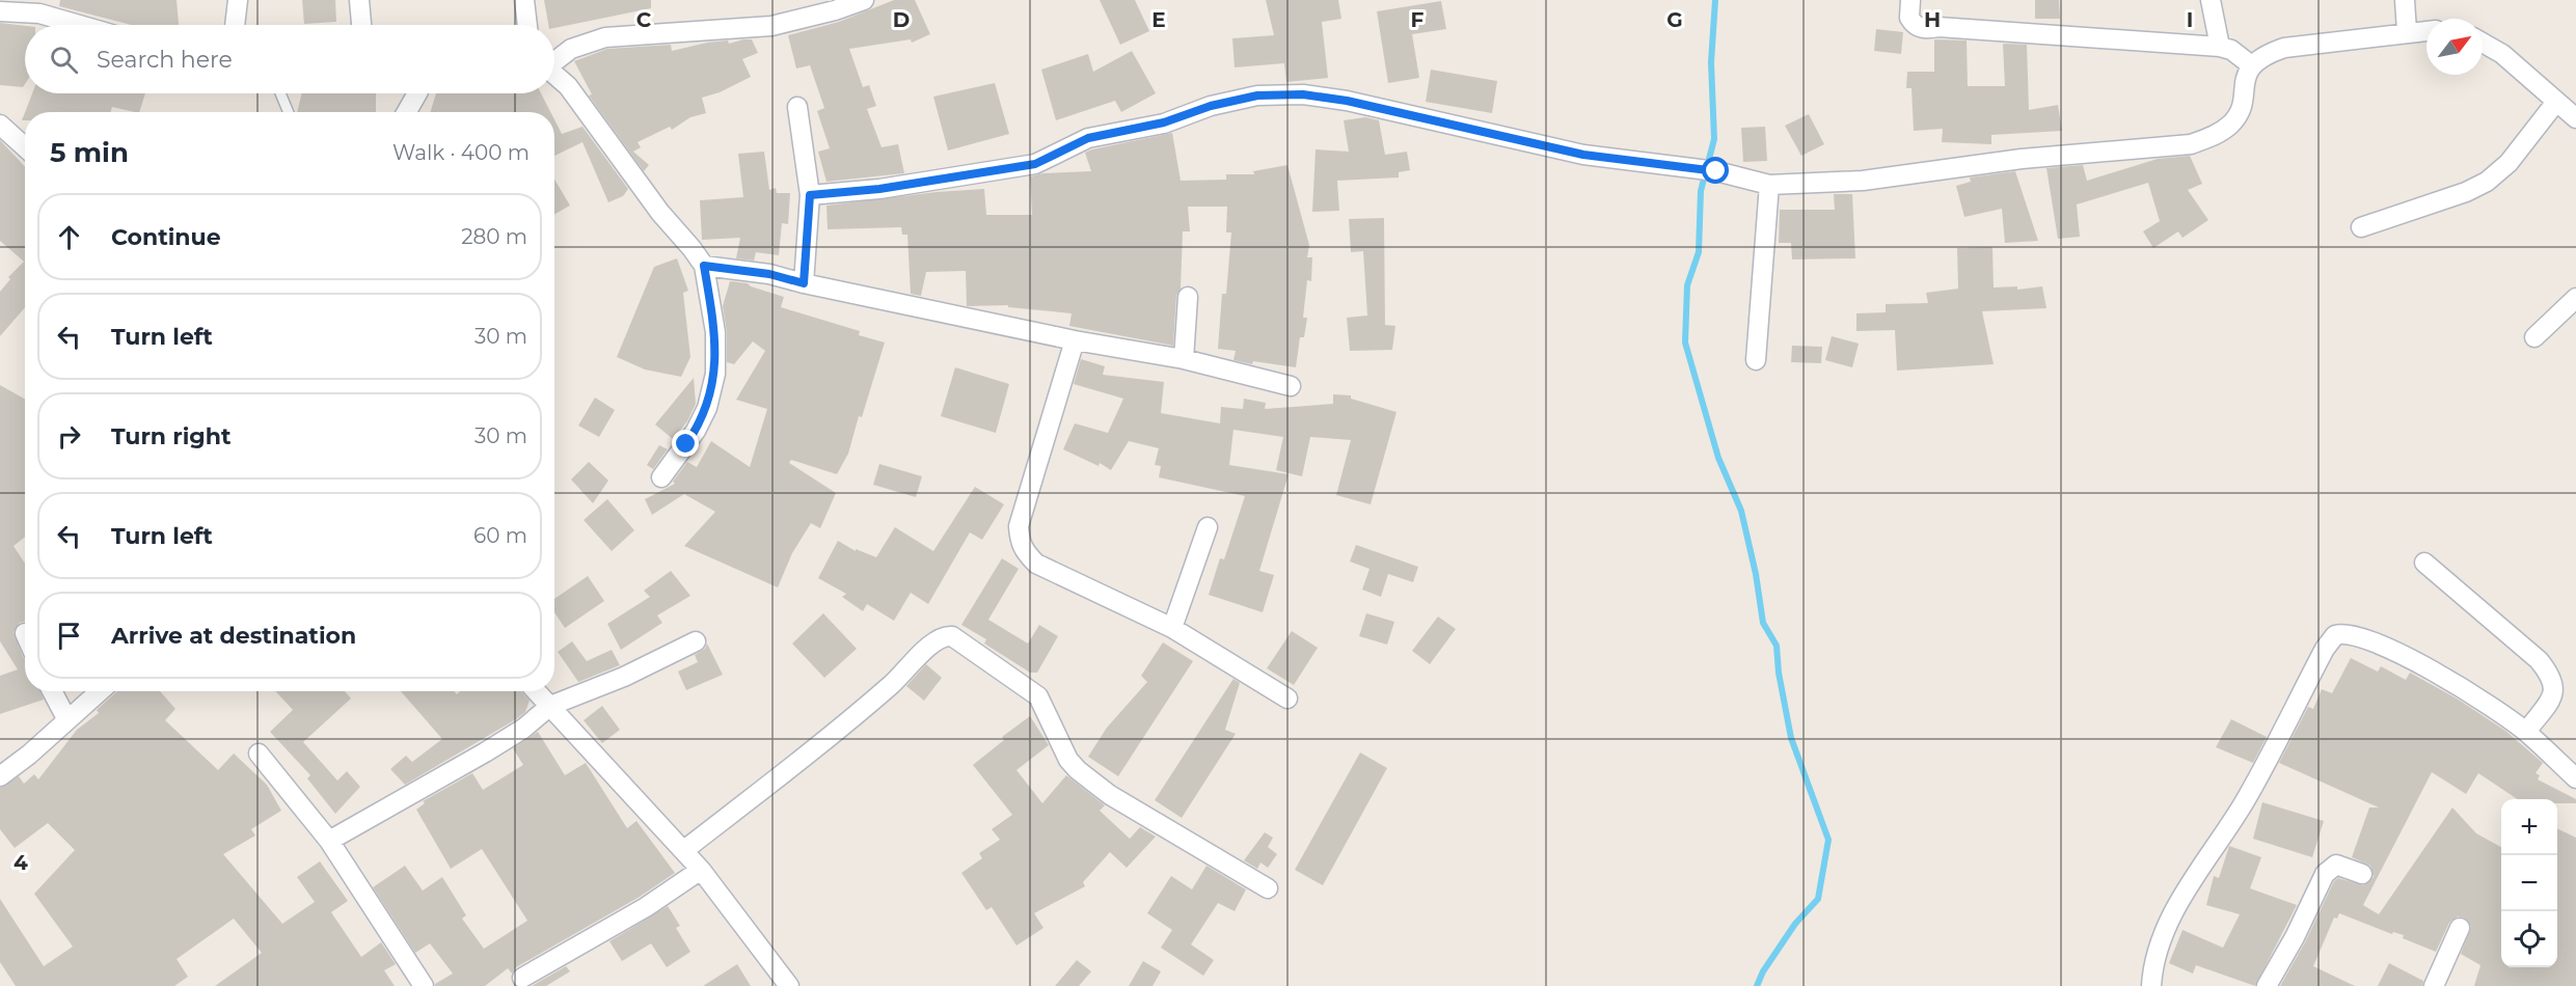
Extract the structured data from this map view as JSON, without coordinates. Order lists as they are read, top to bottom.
{
  "north": "top right",
  "page": {
    "search": "Search here",
    "heading": ["5 min", "Walk · 400 m"],
    "list": [
      ["Continue", "280 m"],
      ["Turn left", "30 m"],
      ["Turn right", "30 m"],
      ["Turn left", "60 m"],
      "Arrive at destination"
    ],
    "map_buttons": ["+", "−"]
  },
  "grid": {
    "columns": [
      "C",
      "D",
      "E",
      "F",
      "G",
      "H",
      "I"
    ],
    "rows": ["4"]
  }
}
